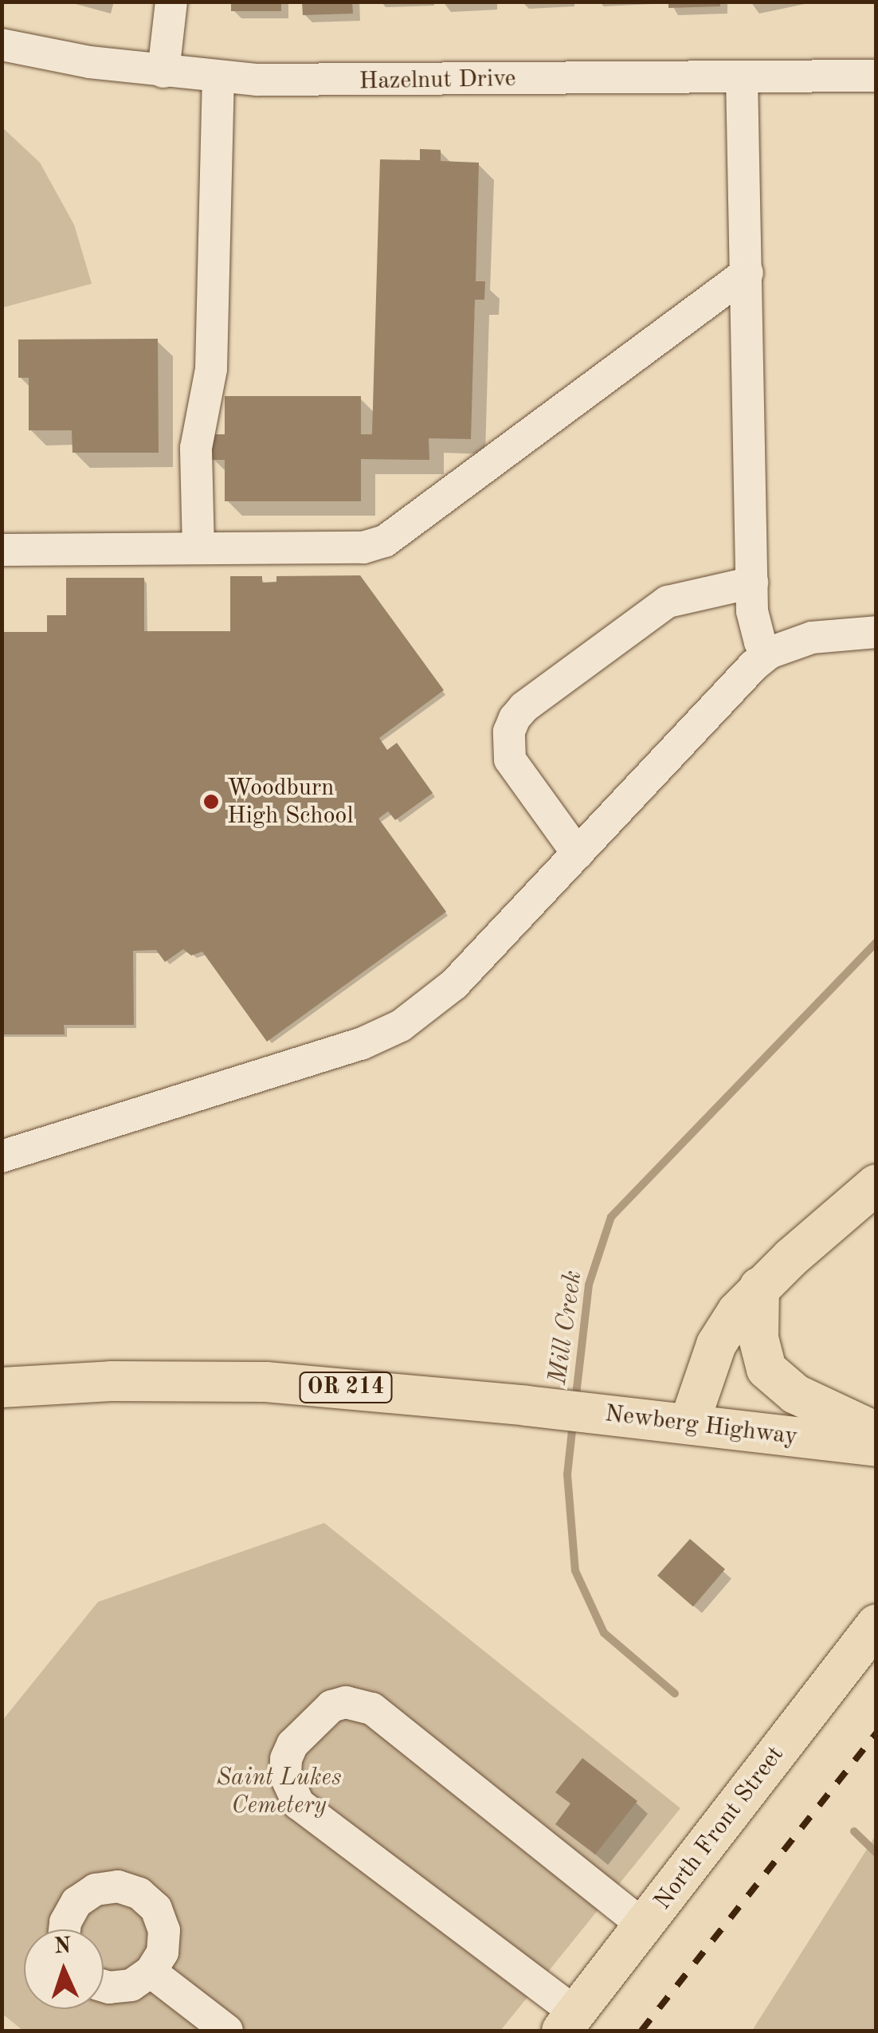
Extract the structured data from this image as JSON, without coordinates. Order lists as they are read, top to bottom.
{
  "streets": {
    "main road": ["OR 214", "Newberg Highway", "North Front Street"],
    "street": ["Hazelnut Drive"]
  },
  "water": ["Mill Creek"],
  "parks": ["Saint Lukes Cemetery"],
  "places": ["Woodburn High School"],
  "north": "top"
}
